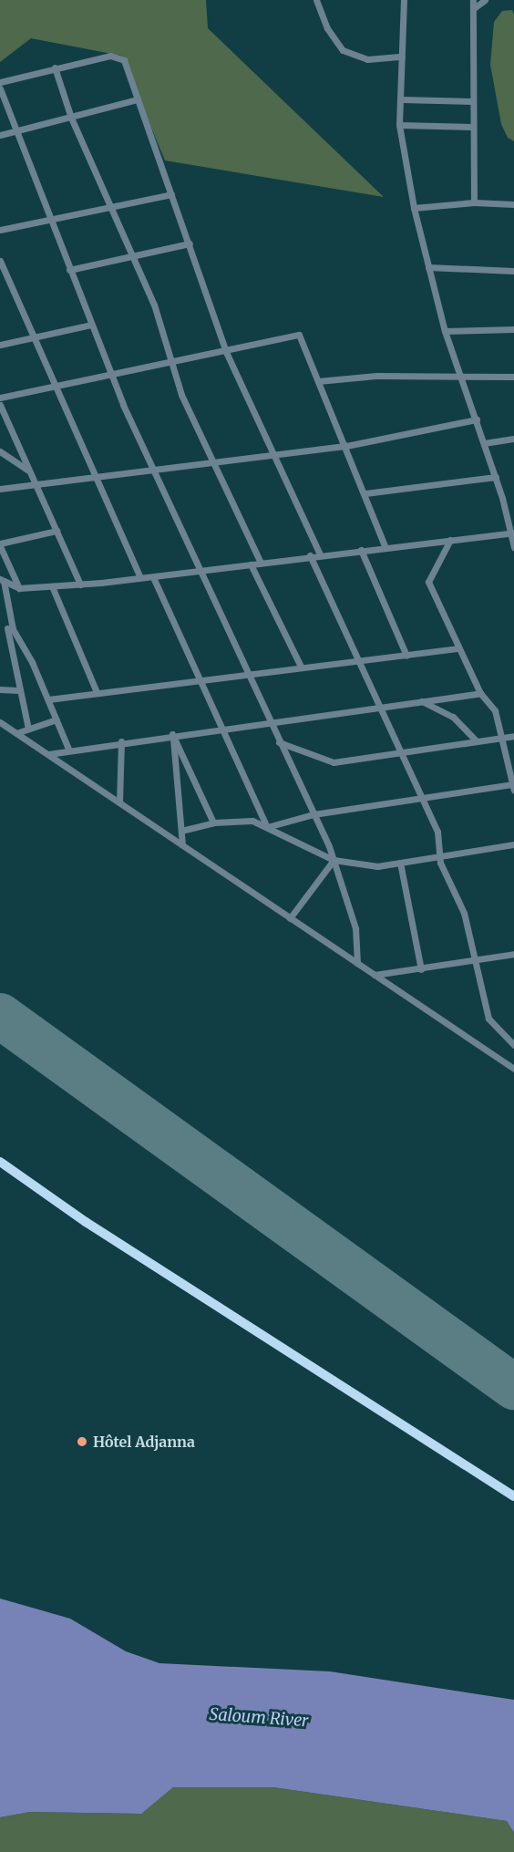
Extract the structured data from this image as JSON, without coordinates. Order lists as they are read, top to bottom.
{
  "water": ["Saloum River"],
  "places": ["Hôtel Adjanna"]
}
